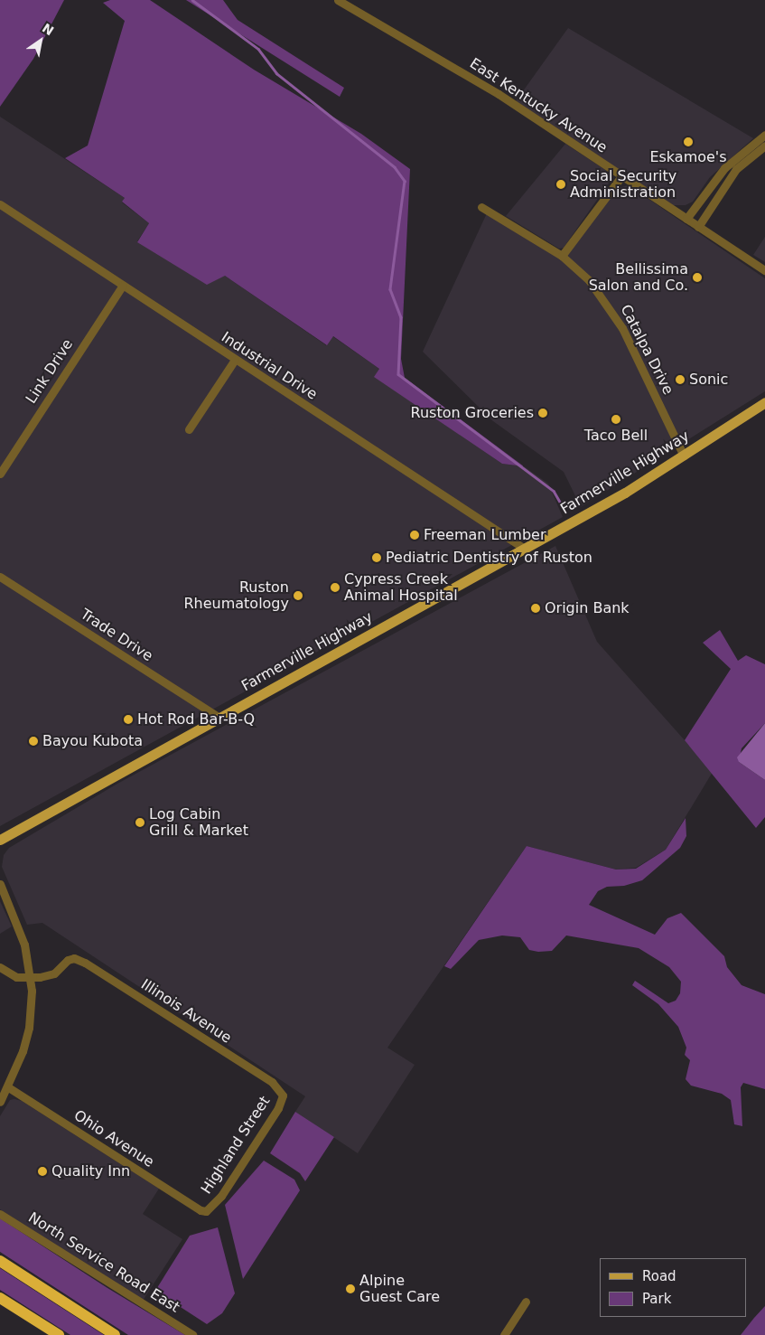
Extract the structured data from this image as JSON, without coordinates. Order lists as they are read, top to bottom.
{
  "streets": {
    "main road": ["Farmerville Highway"],
    "street": [
      "East Kentucky Avenue",
      "Catalpa Drive",
      "Industrial Drive",
      "Link Drive",
      "Trade Drive",
      "Illinois Avenue",
      "Ohio Avenue",
      "Highland Street",
      "North Service Road East"
    ]
  },
  "crossings": [
    ["Catalpa Drive", "Farmerville Highway"],
    ["Industrial Drive", "Link Drive"],
    ["Industrial Drive", "Farmerville Highway"],
    ["Farmerville Highway", "Trade Drive"],
    ["Illinois Avenue", "Highland Street"],
    ["Ohio Avenue", "Highland Street"]
  ],
  "places": [
    "Eskamoe's",
    "Social Security Administration",
    "Bellissima Salon and Co.",
    "Sonic",
    "Ruston Groceries",
    "Taco Bell",
    "Freeman Lumber",
    "Pediatric Dentistry of Ruston",
    "Cypress Creek Animal Hospital",
    "Ruston Rheumatology",
    "Origin Bank",
    "Hot Rod Bar-B-Q",
    "Bayou Kubota",
    "Log Cabin Grill & Market",
    "Quality Inn",
    "Alpine Guest Care"
  ],
  "legend": ["Road", "Park"],
  "north": "top right"
}
